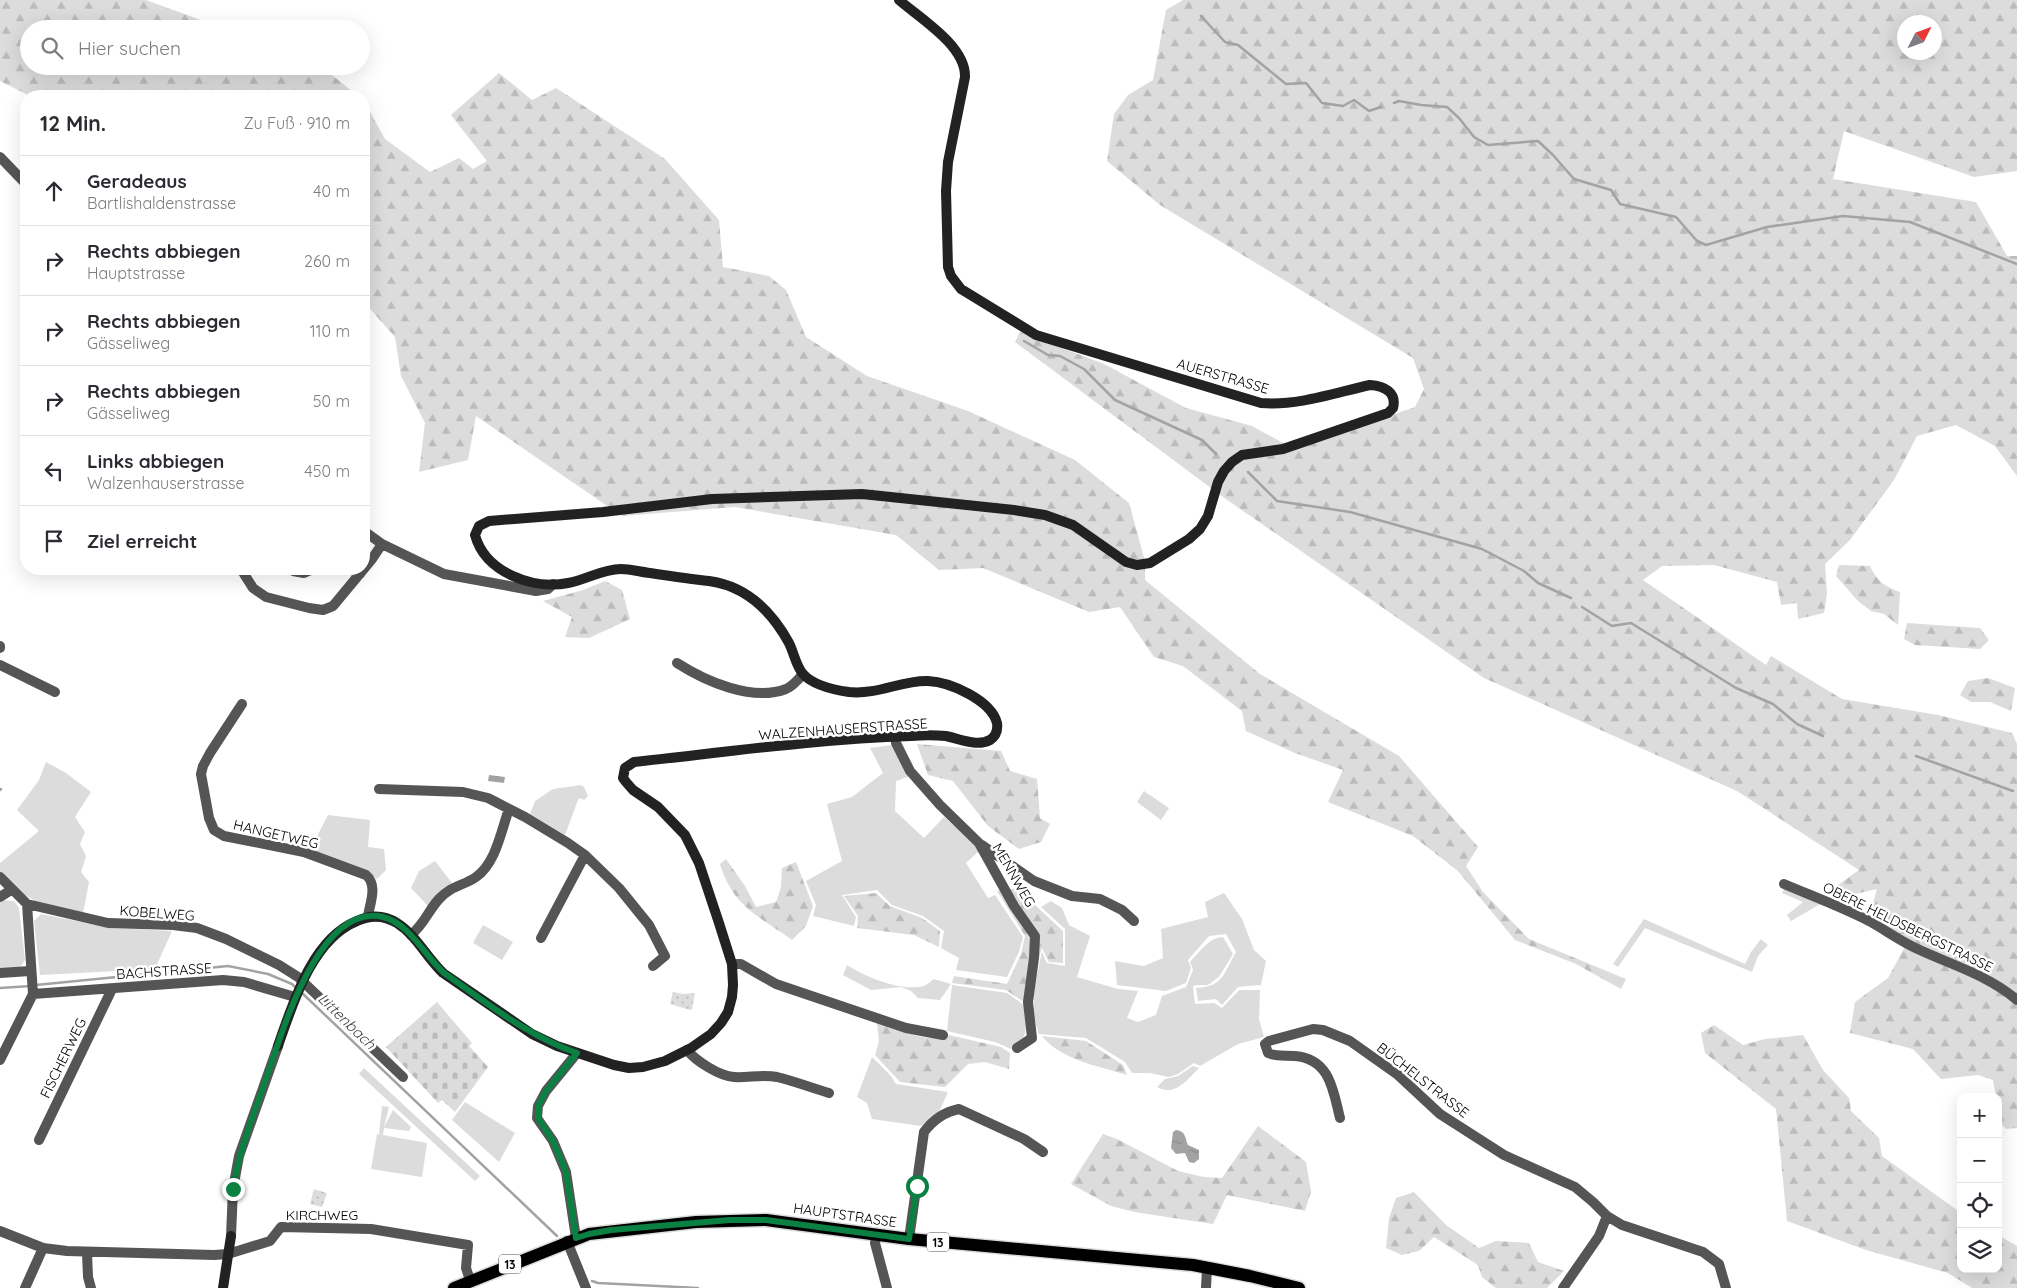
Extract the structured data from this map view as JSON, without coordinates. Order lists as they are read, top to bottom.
{
  "streets": {
    "main road": ["HAUPTSTRASSE", "13"],
    "street": [
      "AUERSTRASSE",
      "WALZENHAUSERSTRASSE",
      "HANGETWEG",
      "MENNWEG",
      "KOBELWEG",
      "OBERE HELDSBERGSTRASSE",
      "BACHSTRASSE",
      "FISCHERWEG",
      "BÜCHELSTRASSE",
      "KIRCHWEG"
    ]
  },
  "crossings": [
    ["WALZENHAUSERSTRASSE", "HANGETWEG"],
    ["WALZENHAUSERSTRASSE", "MENNWEG"],
    ["KOBELWEG", "BACHSTRASSE"],
    ["BACHSTRASSE", "FISCHERWEG"],
    ["KIRCHWEG", "HAUPTSTRASSE"]
  ],
  "water": ["Littenbach"],
  "north": "top right",
  "page": {
    "search": "Hier suchen",
    "heading": ["12 Min.", "Zu Fuß · 910 m"],
    "list": [
      ["Geradeaus", "Bartlishaldenstrasse", "40 m"],
      ["Rechts abbiegen", "Hauptstrasse", "260 m"],
      ["Rechts abbiegen", "Gässeliweg", "110 m"],
      ["Rechts abbiegen", "Gässeliweg", "50 m"],
      ["Links abbiegen", "Walzenhauserstrasse", "450 m"],
      "Ziel erreicht"
    ],
    "map_buttons": ["+", "−"]
  }
}
